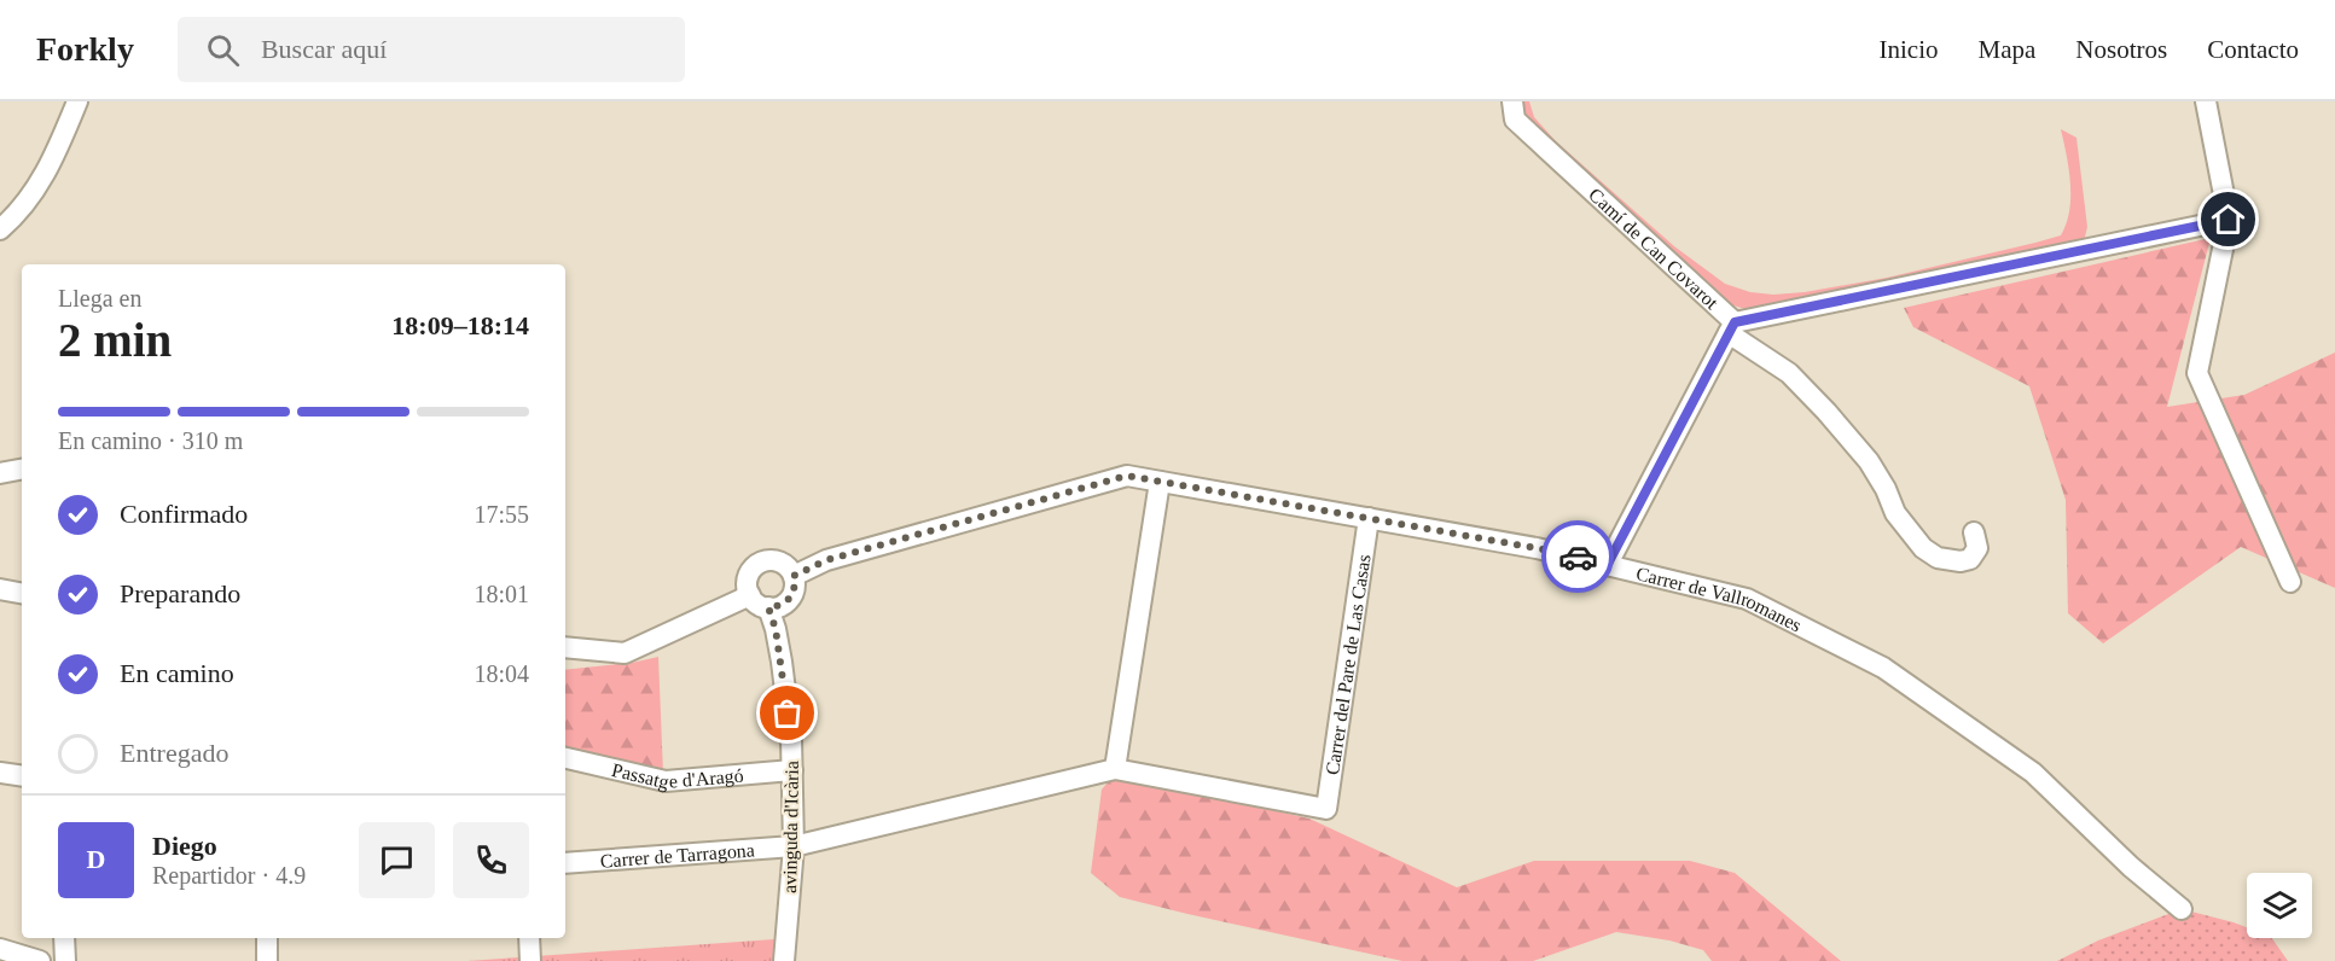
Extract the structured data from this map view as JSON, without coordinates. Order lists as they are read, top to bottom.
{
  "streets": {
    "street": [
      "Camí de Can Covarot",
      "Carrer de Vallromanes",
      "Carrer del Pare de Las Casas",
      "Passatge d'Aragó",
      "avinguda d'Icària",
      "Carrer de Tarragona"
    ]
  },
  "crossings": [
    ["Camí de Can Covarot", "Carrer de Vallromanes"],
    ["Carrer de Vallromanes", "Carrer del Pare de Las Casas"],
    ["Carrer de Vallromanes", "avinguda d'Icària"],
    ["Carrer del Pare de Las Casas", "Carrer de Tarragona"],
    ["Passatge d'Aragó", "avinguda d'Icària"],
    ["avinguda d'Icària", "Carrer de Tarragona"]
  ],
  "page": {
    "header": "Forkly",
    "search": "Buscar aquí",
    "nav": [
      "Inicio",
      "Mapa",
      "Nosotros",
      "Contacto"
    ],
    "heading": ["2 min", "Llega en", "18:09–18:14"],
    "panel": ["Diego", "Repartidor · 4.9"],
    "bar": "En camino · 310 m",
    "list": [
      ["Confirmado", "17:55"],
      ["Preparando", "18:01"],
      ["En camino", "18:04"],
      "Entregado"
    ],
    "round": "D"
  }
}
